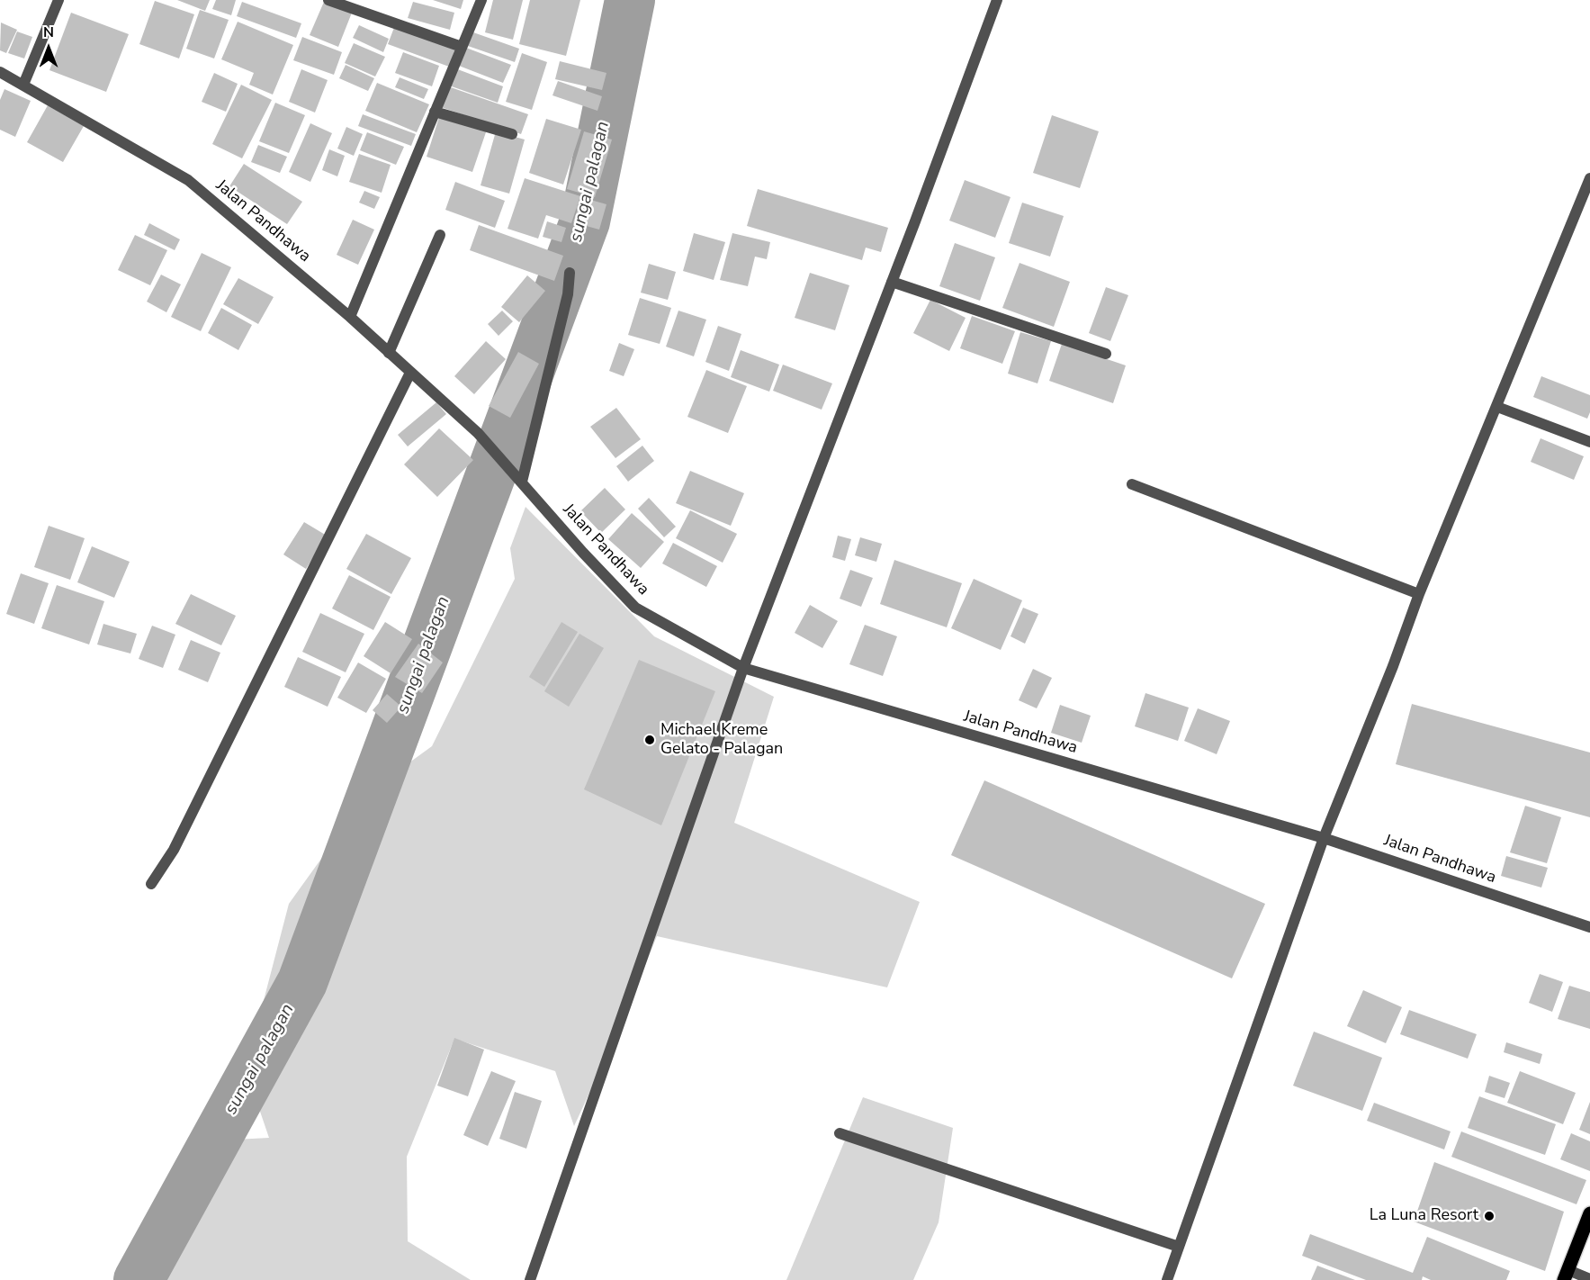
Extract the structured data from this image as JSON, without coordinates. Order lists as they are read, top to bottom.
{
  "streets": {
    "street": ["Jalan Pandhawa"]
  },
  "water": ["sungai palagan"],
  "places": ["Michael Kreme Gelato - Palagan", "La Luna Resort"],
  "north": "top"
}
